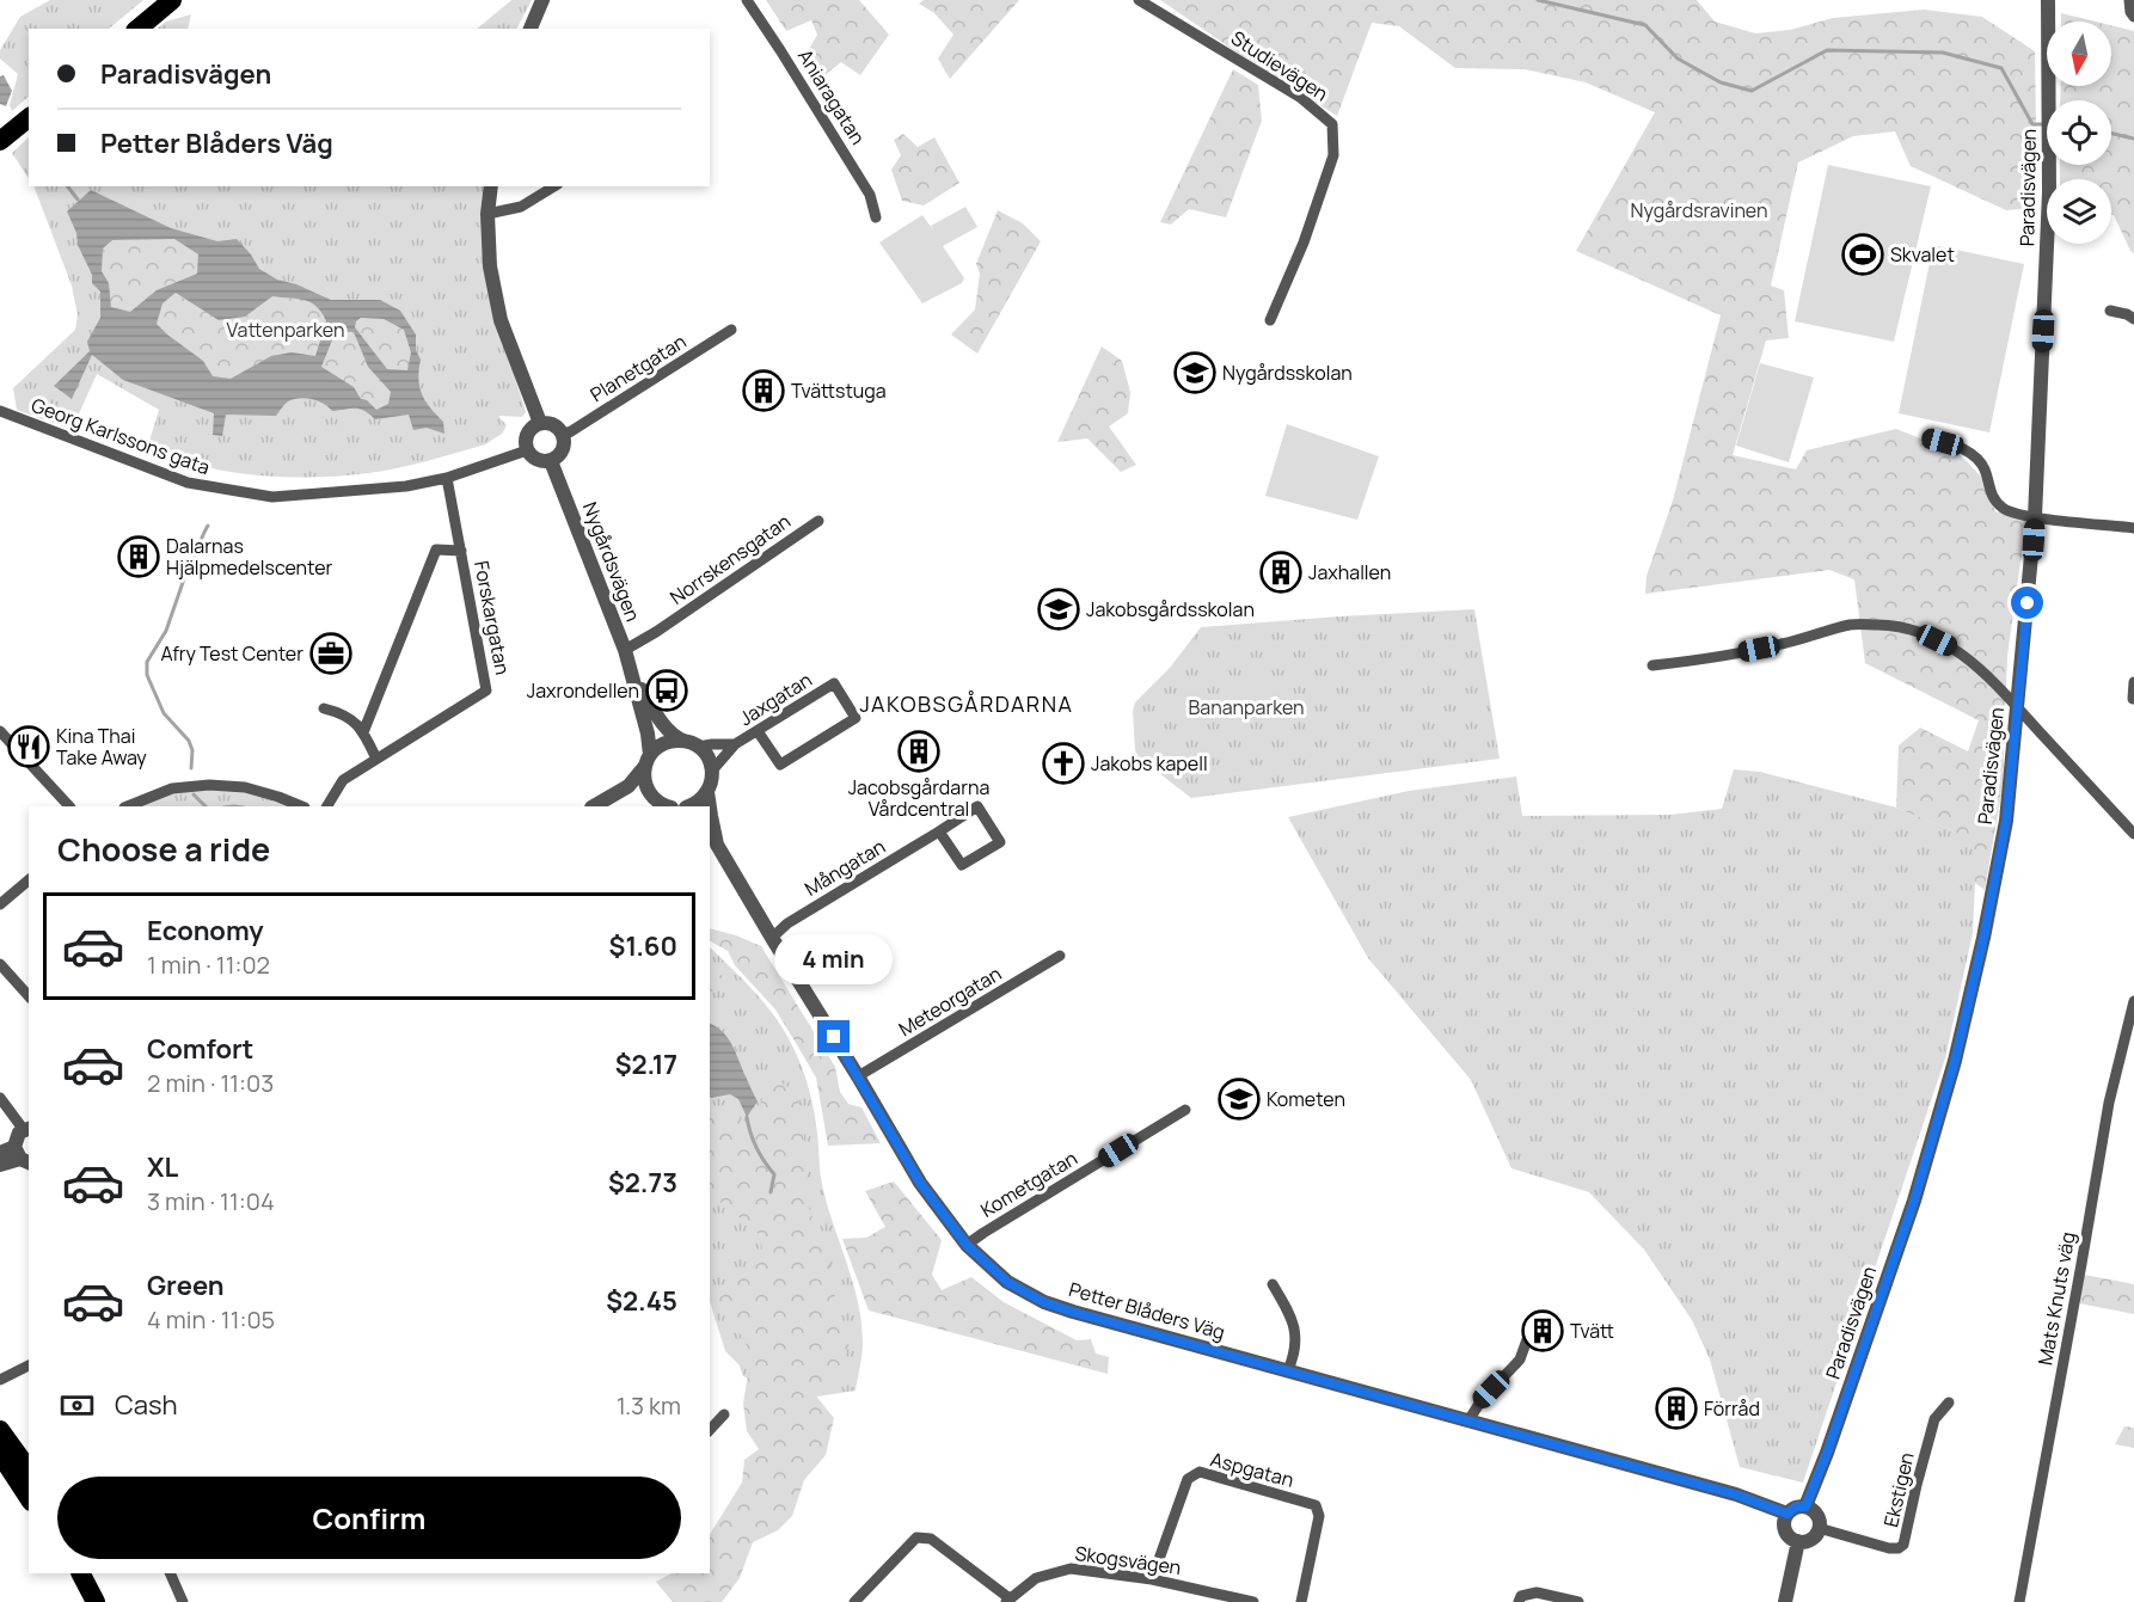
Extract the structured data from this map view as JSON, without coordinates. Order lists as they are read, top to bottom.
{
  "streets": {
    "street": [
      "Studievägen",
      "Aniaragatan",
      "Paradisvägen",
      "Planetgatan",
      "Georg Karlssons gata",
      "Norrskensgatan",
      "Nygårdsvägen",
      "Forskargatan",
      "Jaxgatan",
      "Mångatan",
      "Meteorgatan",
      "Kometgatan",
      "Mats Knuts väg",
      "Petter Blåders Väg",
      "Aspgatan",
      "Ekstigen",
      "Skogsvägen"
    ]
  },
  "crossings": [
    ["Paradisvägen", "Petter Blåders Väg"],
    ["Paradisvägen", "Ekstigen"],
    ["Planetgatan", "Georg Karlssons gata"],
    ["Planetgatan", "Nygårdsvägen"],
    ["Georg Karlssons gata", "Nygårdsvägen"],
    ["Georg Karlssons gata", "Forskargatan"],
    ["Norrskensgatan", "Nygårdsvägen"],
    ["Nygårdsvägen", "Jaxgatan"],
    ["Mångatan", "Petter Blåders Väg"],
    ["Meteorgatan", "Petter Blåders Väg"],
    ["Kometgatan", "Petter Blåders Väg"],
    ["Petter Blåders Väg", "Ekstigen"],
    ["Aspgatan", "Skogsvägen"]
  ],
  "districts": ["JAKOBSGÅRDARNA"],
  "parks": ["Nygårdsravinen", "Vattenparken", "Bananparken"],
  "places": {
    "sports": ["Skvalet"],
    "school or university": ["Nygårdsskolan", "Jakobsgårdsskolan", "Kometen"],
    "building": [
      "Tvättstuga",
      "Dalarnas Hjälpmedelscenter",
      "Jaxhallen",
      "Jacobsgårdarna Vårdcentral",
      "Tvätt",
      "Förråd"
    ],
    "office": ["Afry Test Center"],
    "bus stop": ["Jaxrondellen"],
    "restaurant": ["Kina Thai Take Away"],
    "church": ["Jakobs kapell"]
  },
  "north": "bottom",
  "page": {
    "banner": ["Paradisvägen", "Petter Blåders Väg"],
    "heading": "Choose a ride",
    "list": [
      {
        "name": "Economy",
        "note": "1 min · 11:02",
        "value": "$1.60"
      },
      {
        "name": "Comfort",
        "note": "2 min · 11:03",
        "value": "$2.17"
      },
      {
        "name": "XL",
        "note": "3 min · 11:04",
        "value": "$2.73"
      },
      {
        "name": "Green",
        "note": "4 min · 11:05",
        "value": "$2.45"
      }
    ],
    "bubble": "4 min",
    "pay": ["Cash", "1.3 km"],
    "buttons": "Confirm"
  }
}
